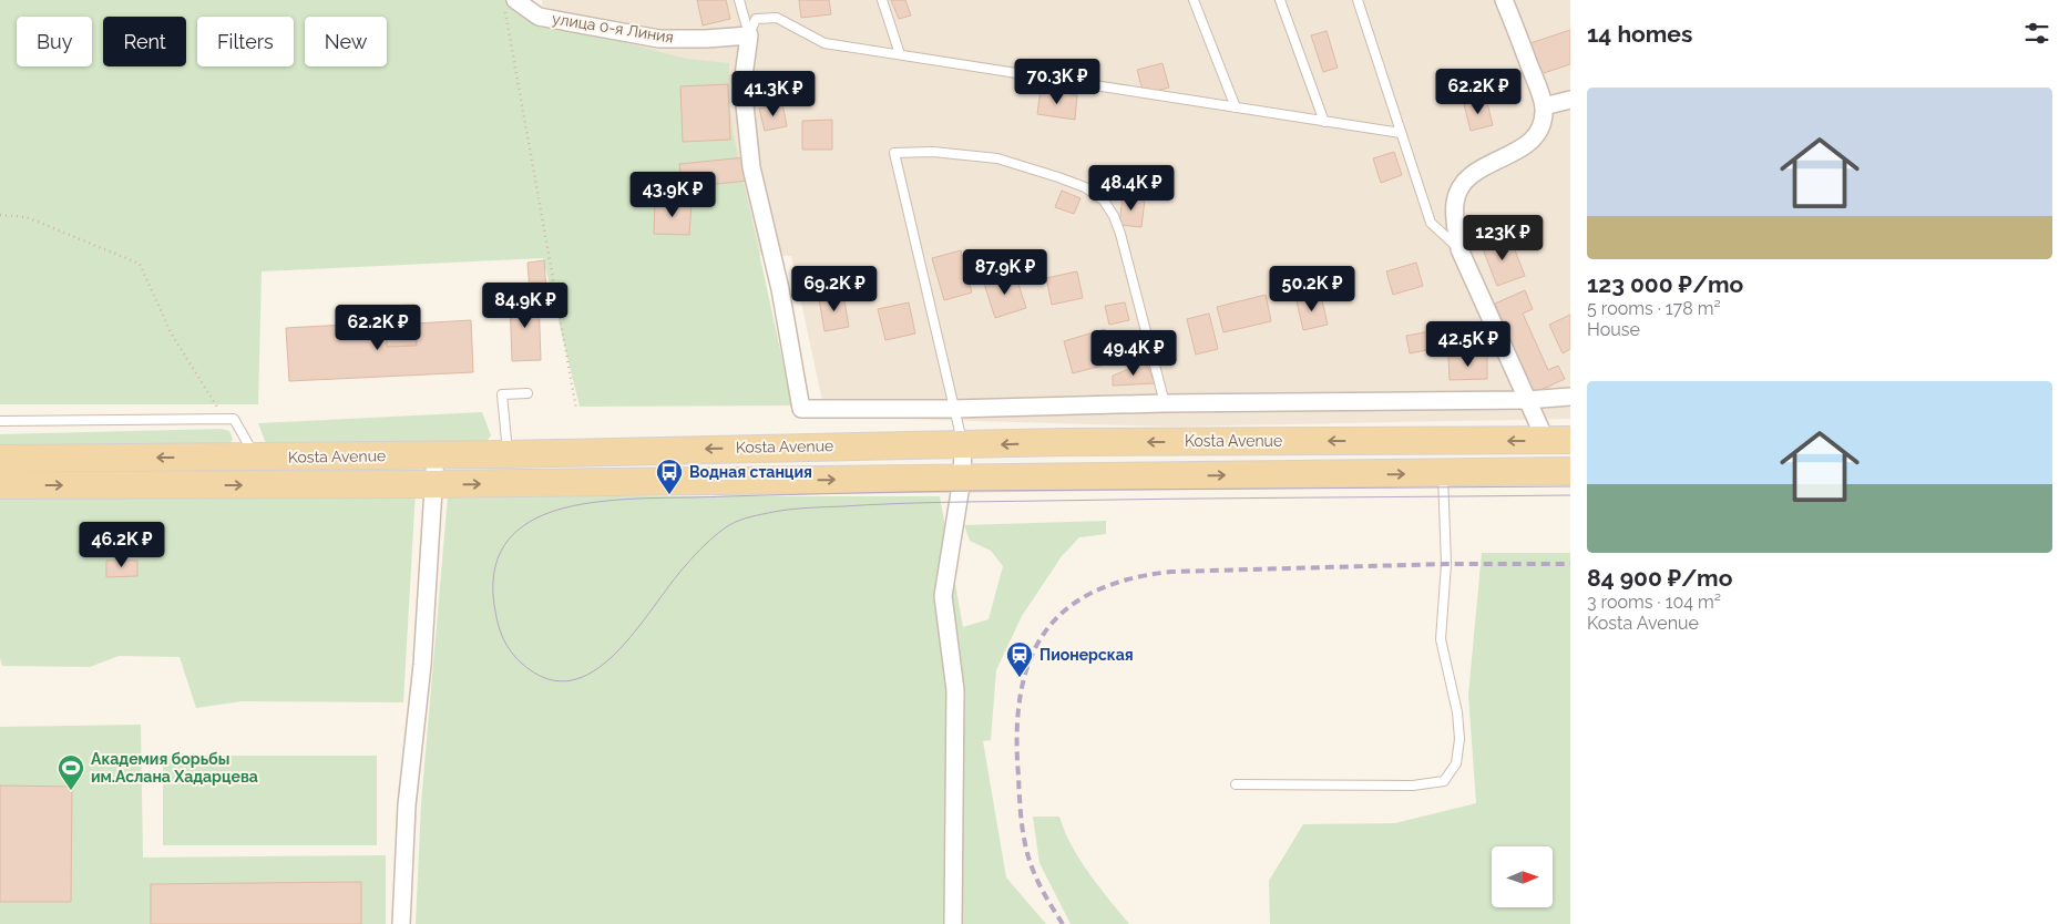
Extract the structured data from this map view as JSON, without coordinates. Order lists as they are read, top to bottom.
{
  "streets": {
    "main road": ["Kosta Avenue"],
    "street": ["улица 0-я Линия"]
  },
  "places": {
    "bus stop": ["Водная станция"],
    "station": ["Пионерская"],
    "sports": ["Академия борьбы им.Аслана Хадарцева"]
  },
  "north": "right",
  "page": {
    "heading": "14 homes",
    "chip": [
      "Buy",
      "Rent",
      "Filters",
      "New"
    ],
    "price": [
      "70.3K ₽",
      "62.2K ₽",
      "41.3K ₽",
      "48.4K ₽",
      "43.9K ₽",
      "123K ₽",
      "87.9K ₽",
      "69.2K ₽",
      "50.2K ₽",
      "84.9K ₽",
      "62.2K ₽",
      "42.5K ₽",
      "49.4K ₽",
      "46.2K ₽"
    ],
    "list": [
      {
        "name": "123 000 ₽/mo",
        "note": "5 rooms · 178 m² · House"
      },
      {
        "name": "84 900 ₽/mo",
        "note": "3 rooms · 104 m² · Kosta Avenue"
      }
    ]
  }
}
